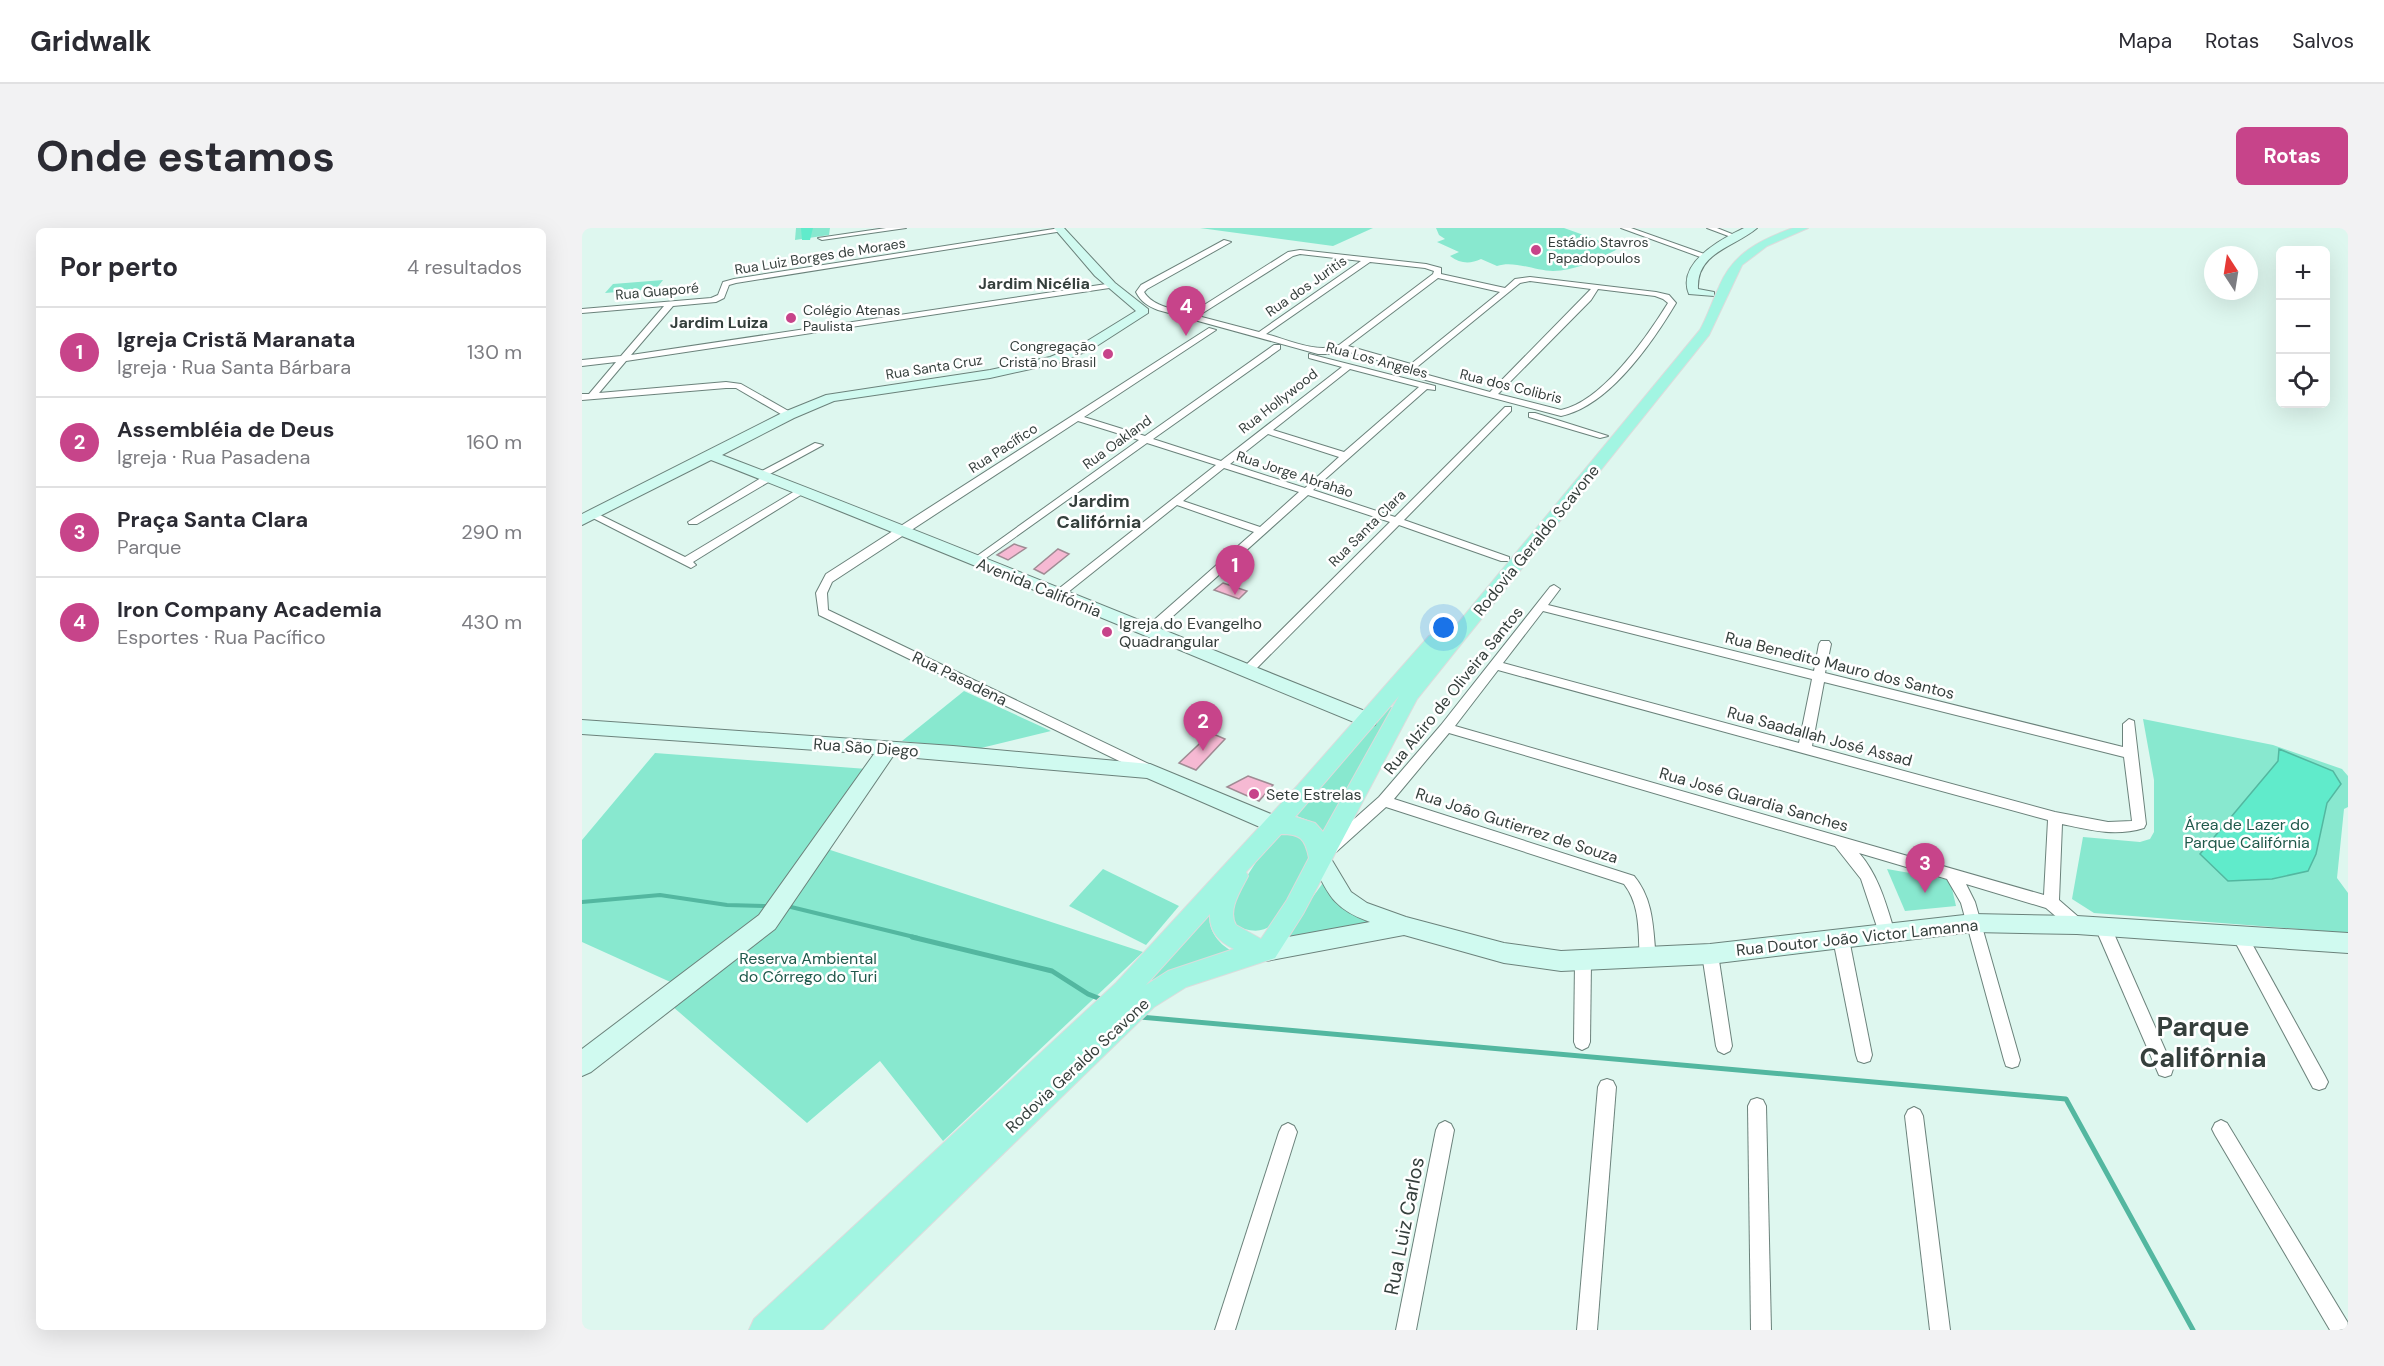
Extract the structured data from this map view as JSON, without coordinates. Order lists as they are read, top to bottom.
{
  "streets": {
    "main road": ["Rodovia Geraldo Scavone"],
    "street": [
      "Rua Luiz Borges de Moraes",
      "Rua dos Juritis",
      "Rua Guaporé",
      "Rua Los Angeles",
      "Rua Santa Cruz",
      "Rua dos Colibris",
      "Rua Hollywood",
      "Rua Oakland",
      "Rua Pacífico",
      "Rua Jorge Abrahão",
      "Rua Santa Clara",
      "Avenida Califórnia",
      "Rua Benedito Mauro dos Santos",
      "Rua Pasadena",
      "Rua Alziro de Oliveira Santos",
      "Rua Saadallah José Assad",
      "Rua São Diego",
      "Rua José Guardia Sanches",
      "Rua João Gutierrez de Souza",
      "Rua Doutor João Victor Lamanna",
      "Rua Luiz Carlos"
    ]
  },
  "crossings": [
    ["Rua Luiz Borges de Moraes", "Rua Guaporé"],
    ["Rua dos Juritis", "Rua dos Colibris"],
    ["Rua Los Angeles", "Rua Santa Cruz"],
    ["Rua Los Angeles", "Rua Hollywood"],
    ["Rua Los Angeles", "Rua Oakland"],
    ["Rua Los Angeles", "Rua Pacífico"],
    ["Rua Los Angeles", "Rua Santa Clara"],
    ["Rua Los Angeles", "Rodovia Geraldo Scavone"],
    ["Rua Hollywood", "Rua Jorge Abrahão"],
    ["Rua Hollywood", "Avenida Califórnia"],
    ["Rua Oakland", "Rua Jorge Abrahão"],
    ["Rua Oakland", "Avenida Califórnia"],
    ["Rua Pacífico", "Rua Jorge Abrahão"],
    ["Rua Pacífico", "Avenida Califórnia"],
    ["Rua Pacífico", "Rua Pasadena"],
    ["Rua Jorge Abrahão", "Rua Santa Clara"],
    ["Rua Jorge Abrahão", "Rodovia Geraldo Scavone"],
    ["Rua Santa Clara", "Avenida Califórnia"],
    ["Rodovia Geraldo Scavone", "Avenida Califórnia"],
    ["Rodovia Geraldo Scavone", "Rua Alziro de Oliveira Santos"],
    ["Rodovia Geraldo Scavone", "Rua São Diego"],
    ["Rodovia Geraldo Scavone", "Rua Doutor João Victor Lamanna"],
    ["Rua Benedito Mauro dos Santos", "Rua Alziro de Oliveira Santos"],
    ["Rua Benedito Mauro dos Santos", "Rua Saadallah José Assad"],
    ["Rua Pasadena", "Rua São Diego"],
    ["Rua Alziro de Oliveira Santos", "Rua Saadallah José Assad"],
    ["Rua Alziro de Oliveira Santos", "Rua José Guardia Sanches"],
    ["Rua Alziro de Oliveira Santos", "Rua João Gutierrez de Souza"],
    ["Rua Alziro de Oliveira Santos", "Rua Doutor João Victor Lamanna"],
    ["Rua João Gutierrez de Souza", "Rua Doutor João Victor Lamanna"]
  ],
  "districts": [
    "Jardim Nicélia",
    "Jardim Luiza",
    "Jardim Califórnia",
    "Parque Califôrnia"
  ],
  "parks": ["Área de Lazer do Parque Califórnia", "Reserva Ambiental do Córrego do Turi"],
  "places": [
    "Estádio Stavros Papadopoulos",
    "Colégio Atenas Paulista",
    "Congregação Cristã no Brasil",
    "Igreja do Evangelho Quadrangular",
    "Sete Estrelas"
  ],
  "north": "top",
  "page": {
    "header": "Gridwalk",
    "nav": ["Mapa", "Rotas", "Salvos"],
    "buttons": "Rotas",
    "title": "Onde estamos",
    "heading": ["Por perto", "4 resultados"],
    "map_buttons": ["+", "−"],
    "pins": [
      "4",
      "1",
      "2",
      "3"
    ],
    "list": [
      {
        "mark": "1",
        "name": "Igreja Cristã Maranata",
        "note": "Igreja · Rua Santa Bárbara",
        "value": "130 m"
      },
      {
        "mark": "2",
        "name": "Assembléia de Deus",
        "note": "Igreja · Rua Pasadena",
        "value": "160 m"
      },
      {
        "mark": "3",
        "name": "Praça Santa Clara",
        "note": "Parque",
        "value": "290 m"
      },
      {
        "mark": "4",
        "name": "Iron Company Academia",
        "note": "Esportes · Rua Pacífico",
        "value": "430 m"
      }
    ]
  }
}
